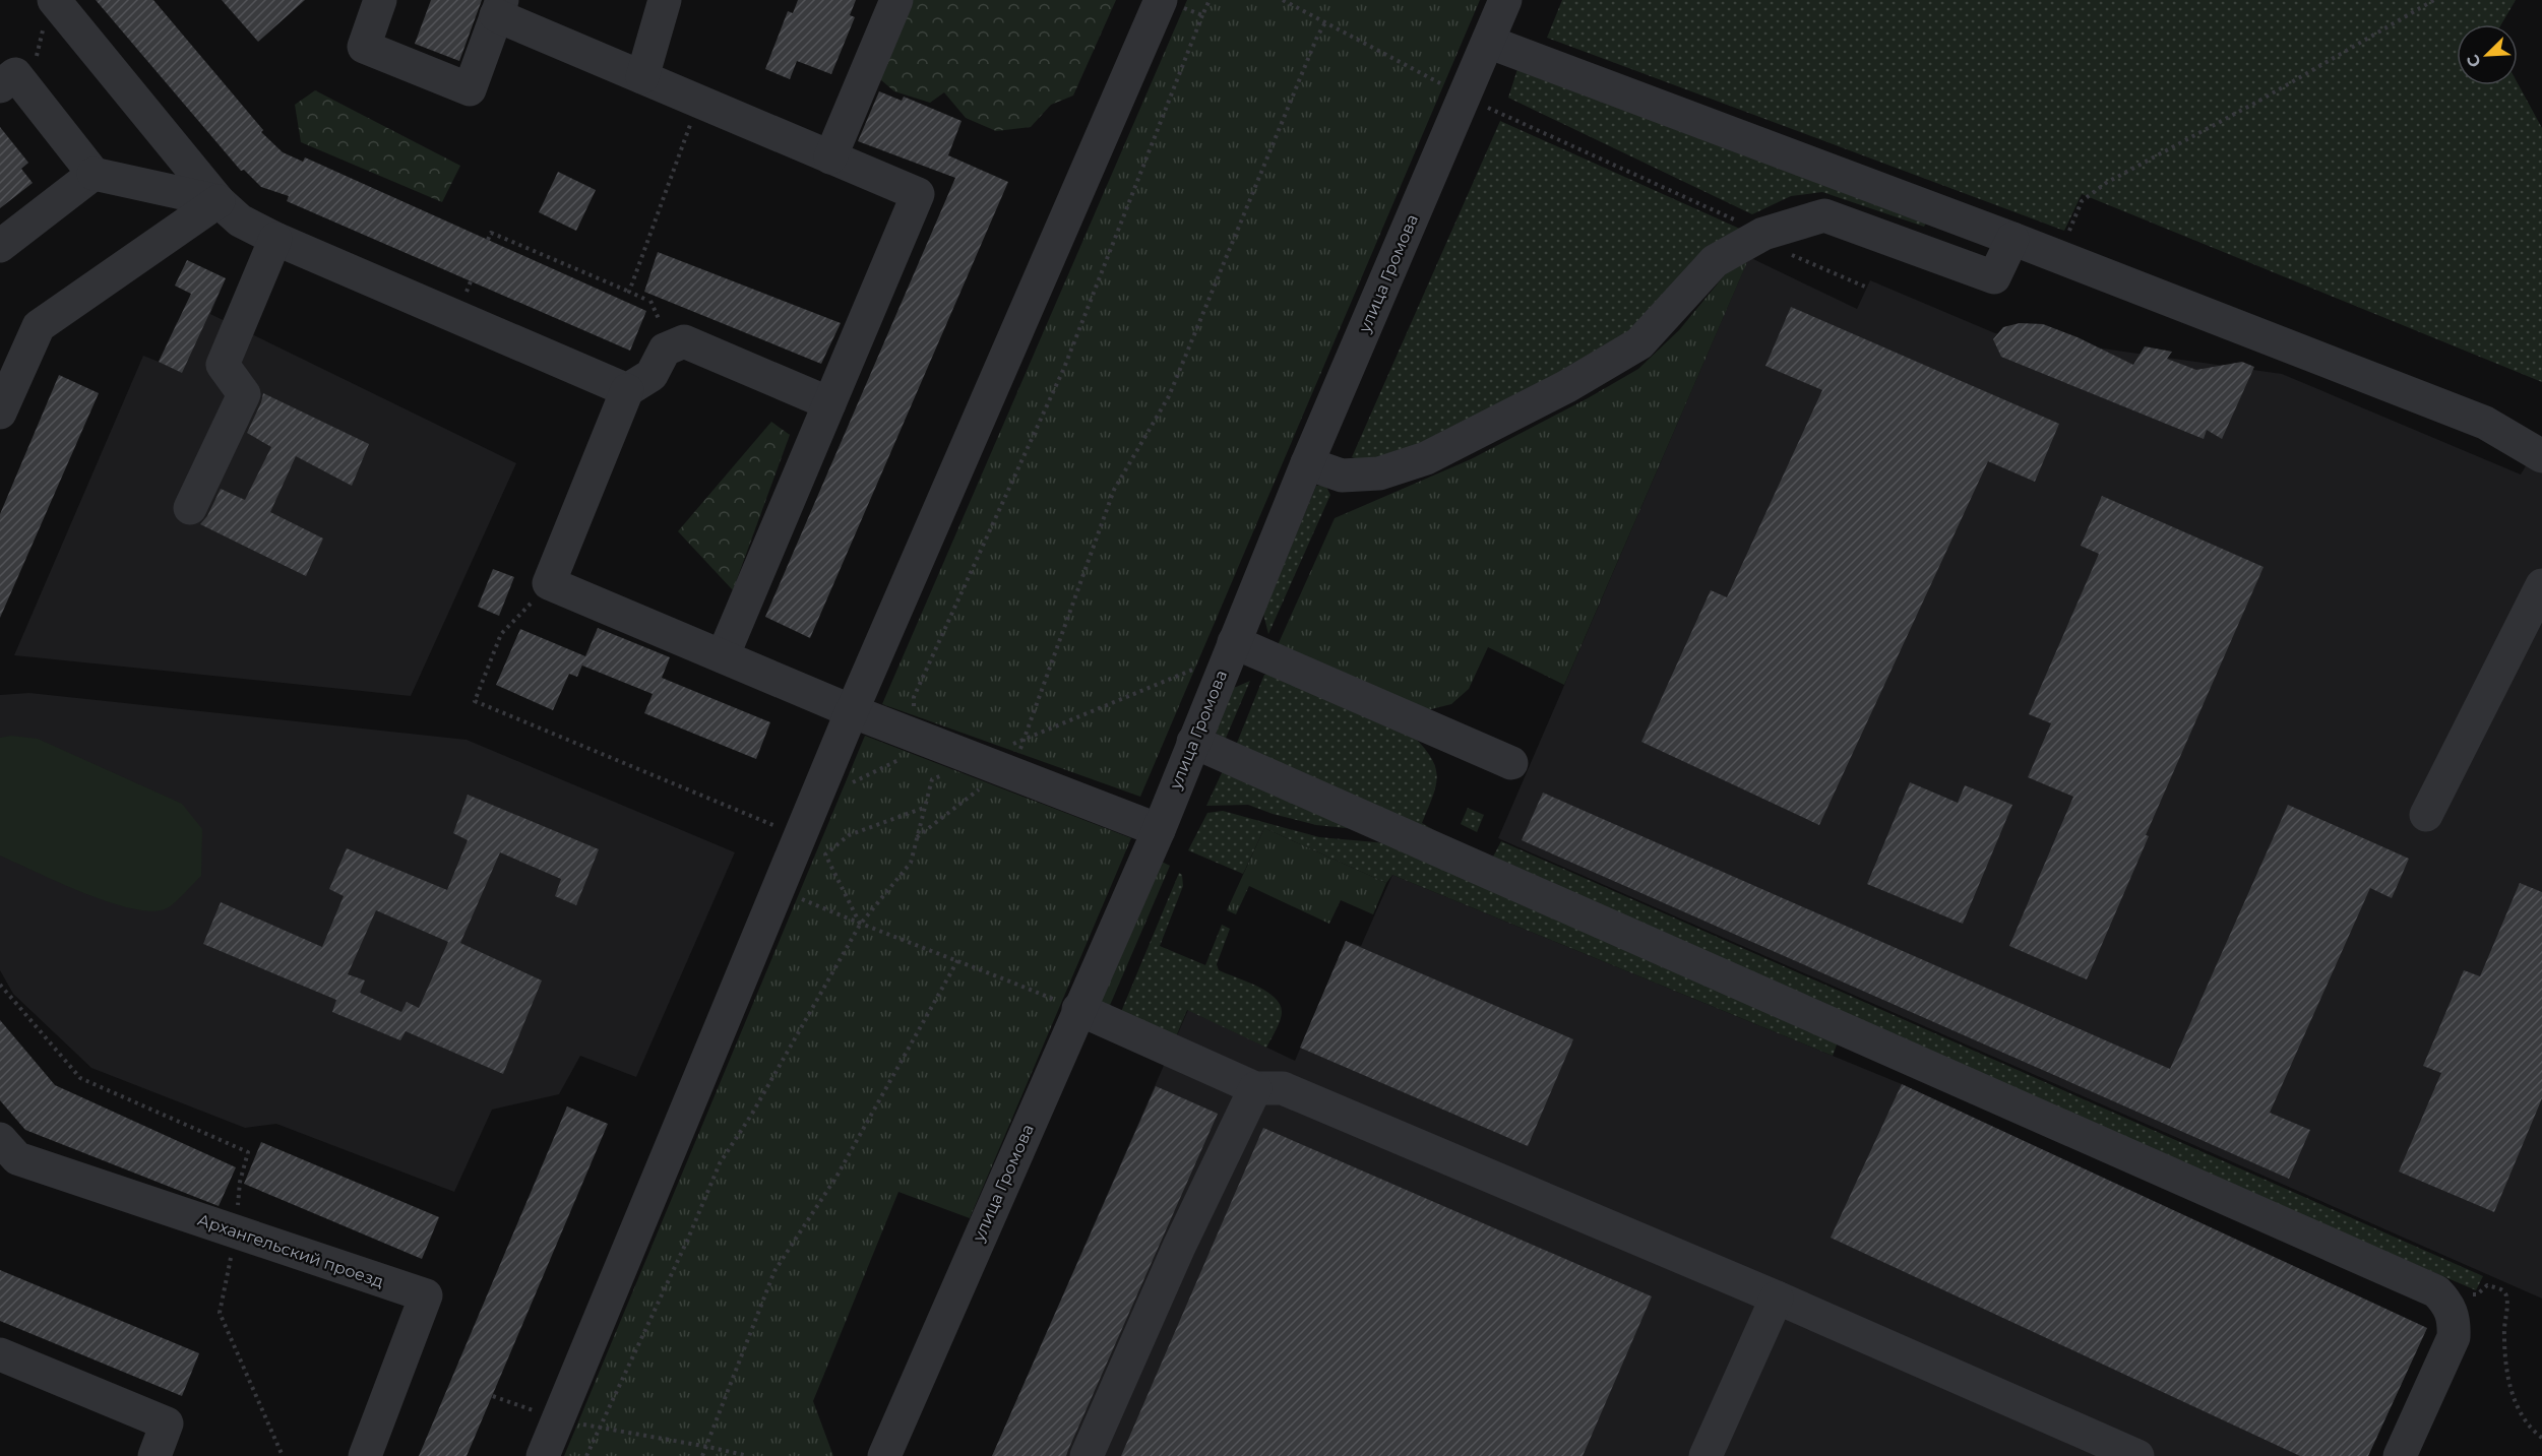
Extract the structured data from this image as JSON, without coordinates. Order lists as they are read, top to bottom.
{
  "streets": {
    "street": ["улица Громова", "Архангельский проезд"]
  },
  "north": "bottom left"
}
